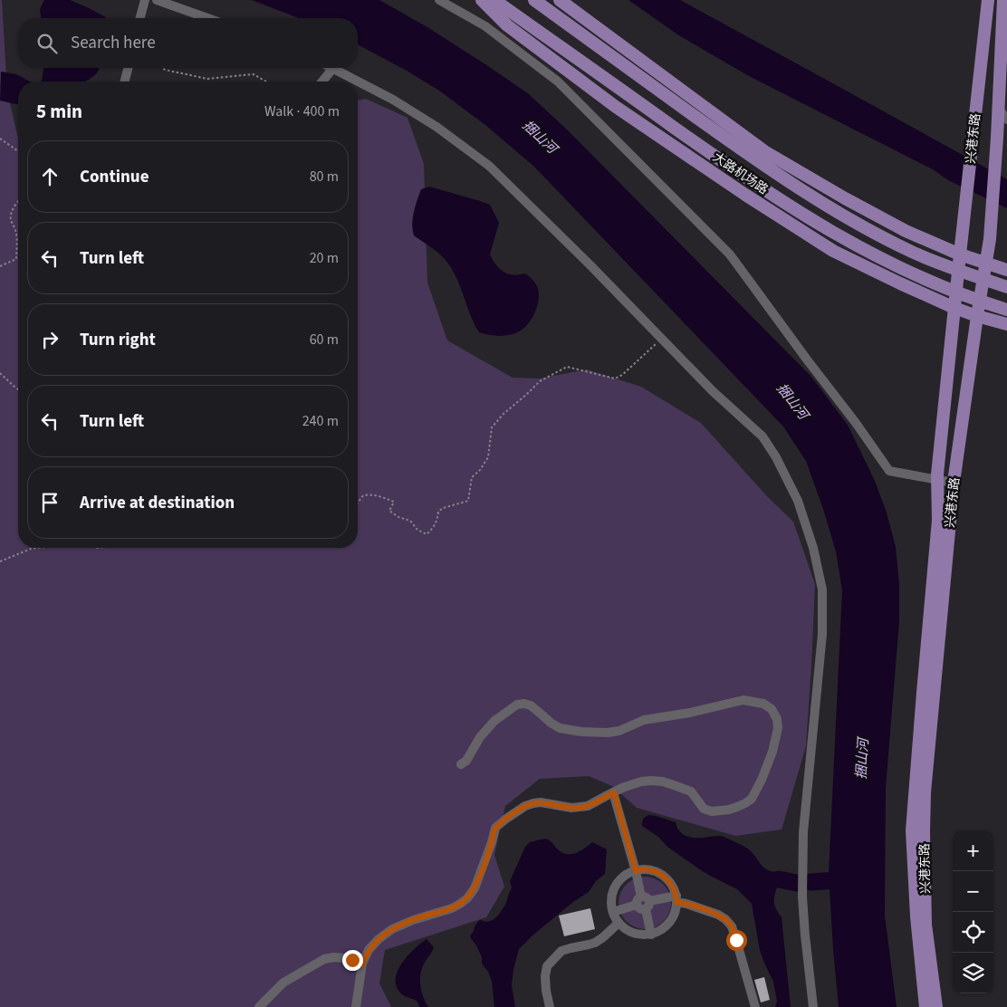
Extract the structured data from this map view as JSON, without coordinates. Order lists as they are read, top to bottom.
{
  "streets": {
    "main road": ["兴港东路", "大路机场路"]
  },
  "water": ["捆山河"],
  "page": {
    "search": "Search here",
    "heading": ["5 min", "Walk · 400 m"],
    "list": [
      ["Continue", "80 m"],
      ["Turn left", "20 m"],
      ["Turn right", "60 m"],
      ["Turn left", "240 m"],
      "Arrive at destination"
    ],
    "map_buttons": ["+", "−"]
  }
}
